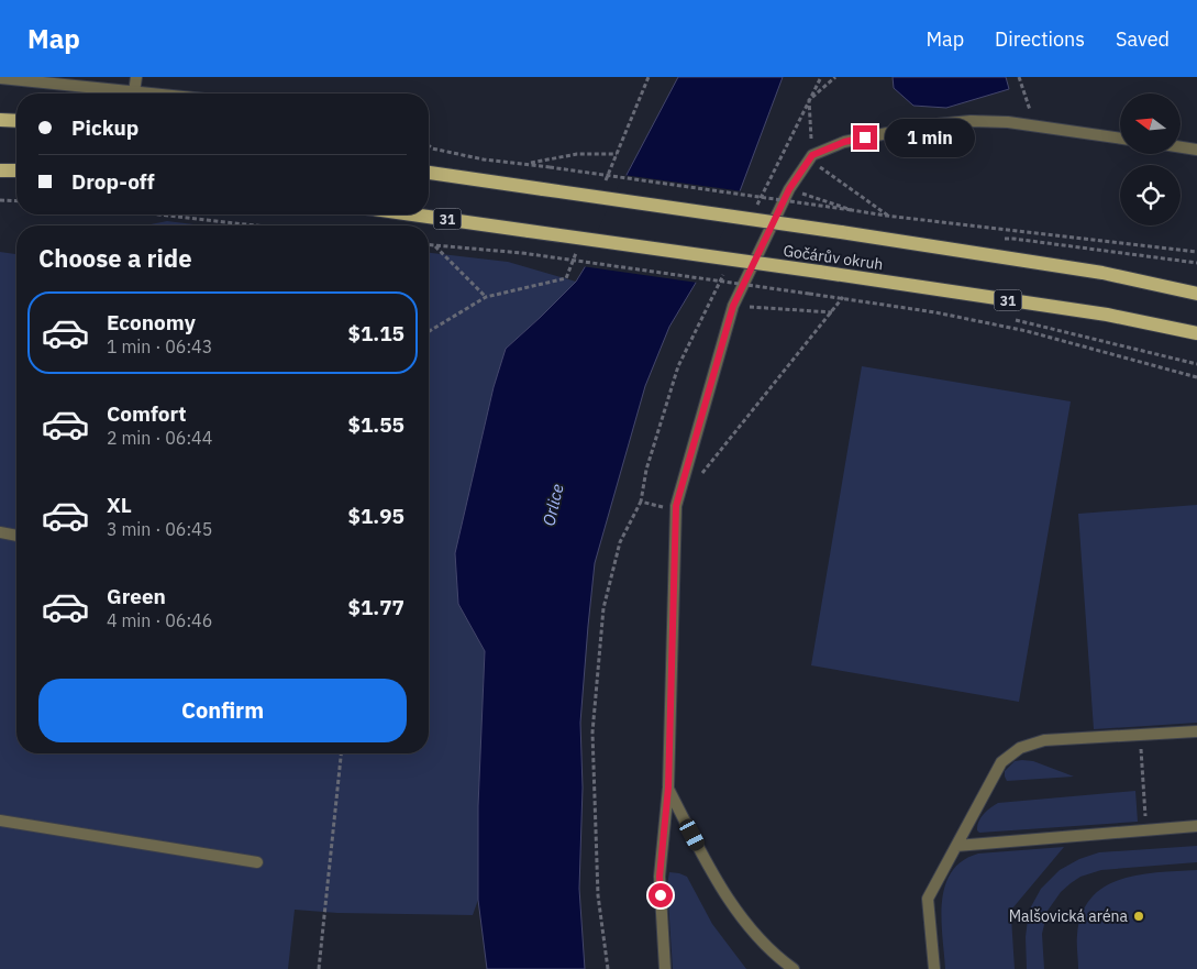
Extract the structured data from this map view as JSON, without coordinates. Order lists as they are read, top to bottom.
{
  "streets": {
    "main road": ["31", "Gočárův okruh"]
  },
  "water": ["Orlice"],
  "places": ["Malšovická aréna"],
  "north": "left",
  "page": {
    "header": "Map",
    "nav": ["Map", "Directions", "Saved"],
    "banner": ["Pickup", "Drop-off"],
    "bubble": "1 min",
    "heading": "Choose a ride",
    "list": [
      {
        "name": "Economy",
        "note": "1 min · 06:43",
        "value": "$1.15"
      },
      {
        "name": "Comfort",
        "note": "2 min · 06:44",
        "value": "$1.55"
      },
      {
        "name": "XL",
        "note": "3 min · 06:45",
        "value": "$1.95"
      },
      {
        "name": "Green",
        "note": "4 min · 06:46",
        "value": "$1.77"
      }
    ],
    "buttons": "Confirm"
  }
}
